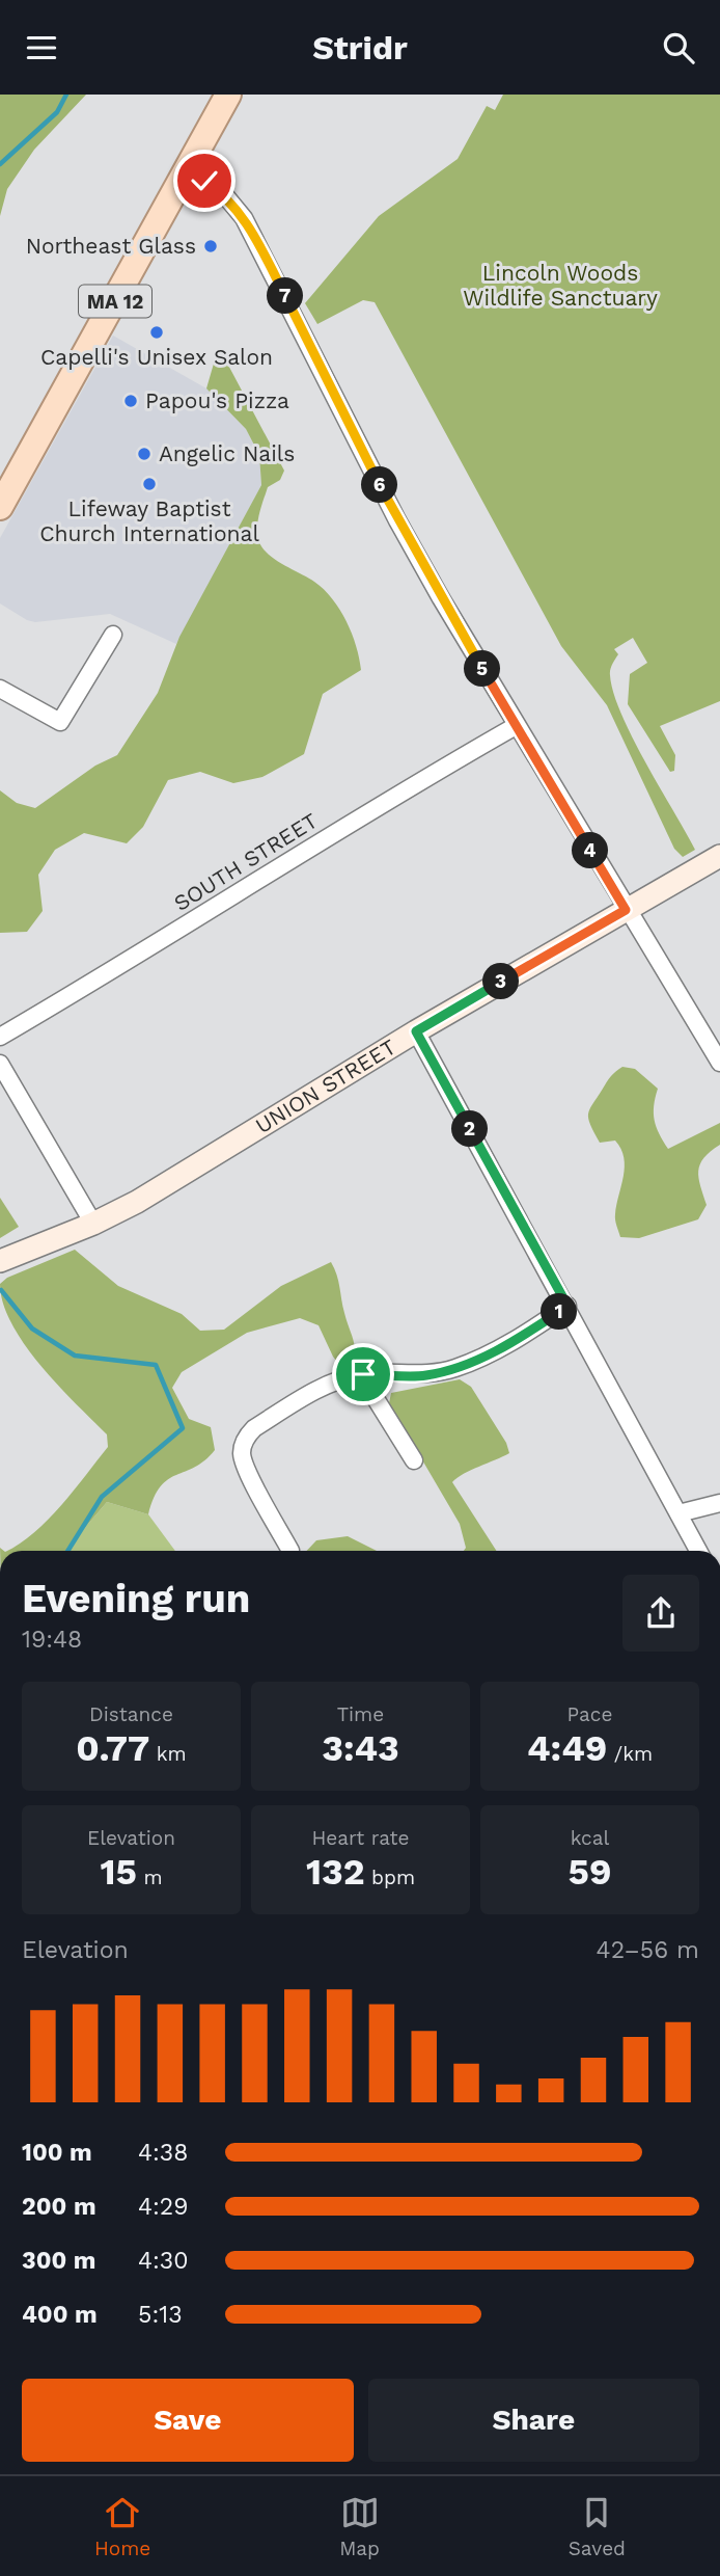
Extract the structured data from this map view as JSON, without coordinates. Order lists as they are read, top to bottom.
{
  "streets": {
    "main road": ["MA 12", "UNION STREET"],
    "street": ["SOUTH STREET"]
  },
  "parks": ["Lincoln Woods Wildlife Sanctuary"],
  "places": [
    "Northeast Glass",
    "Capelli's Unisex Salon",
    "Papou's Pizza",
    "Angelic Nails",
    "Lifeway Baptist Church International"
  ],
  "page": {
    "header": "Stridr",
    "pins": [
      "7",
      "6",
      "5",
      "4",
      "3",
      "2",
      "1"
    ],
    "heading": ["Evening run", "19:48"],
    "stats": [
      ["Distance", "0.77 km"],
      ["Time", "3:43"],
      ["Pace", "4:49 /km"],
      ["Elevation", "15 m"],
      ["Heart rate", "132 bpm"],
      ["kcal", "59"]
    ],
    "chart": ["Elevation", "42–56 m"],
    "list": [
      {
        "name": "100 m",
        "note": "4:38"
      },
      {
        "name": "200 m",
        "note": "4:29"
      },
      {
        "name": "300 m",
        "note": "4:30"
      },
      {
        "name": "400 m",
        "note": "5:13"
      }
    ],
    "buttons": ["Save", "Share"],
    "tabs": ["Home", "Map", "Saved"]
  }
}
